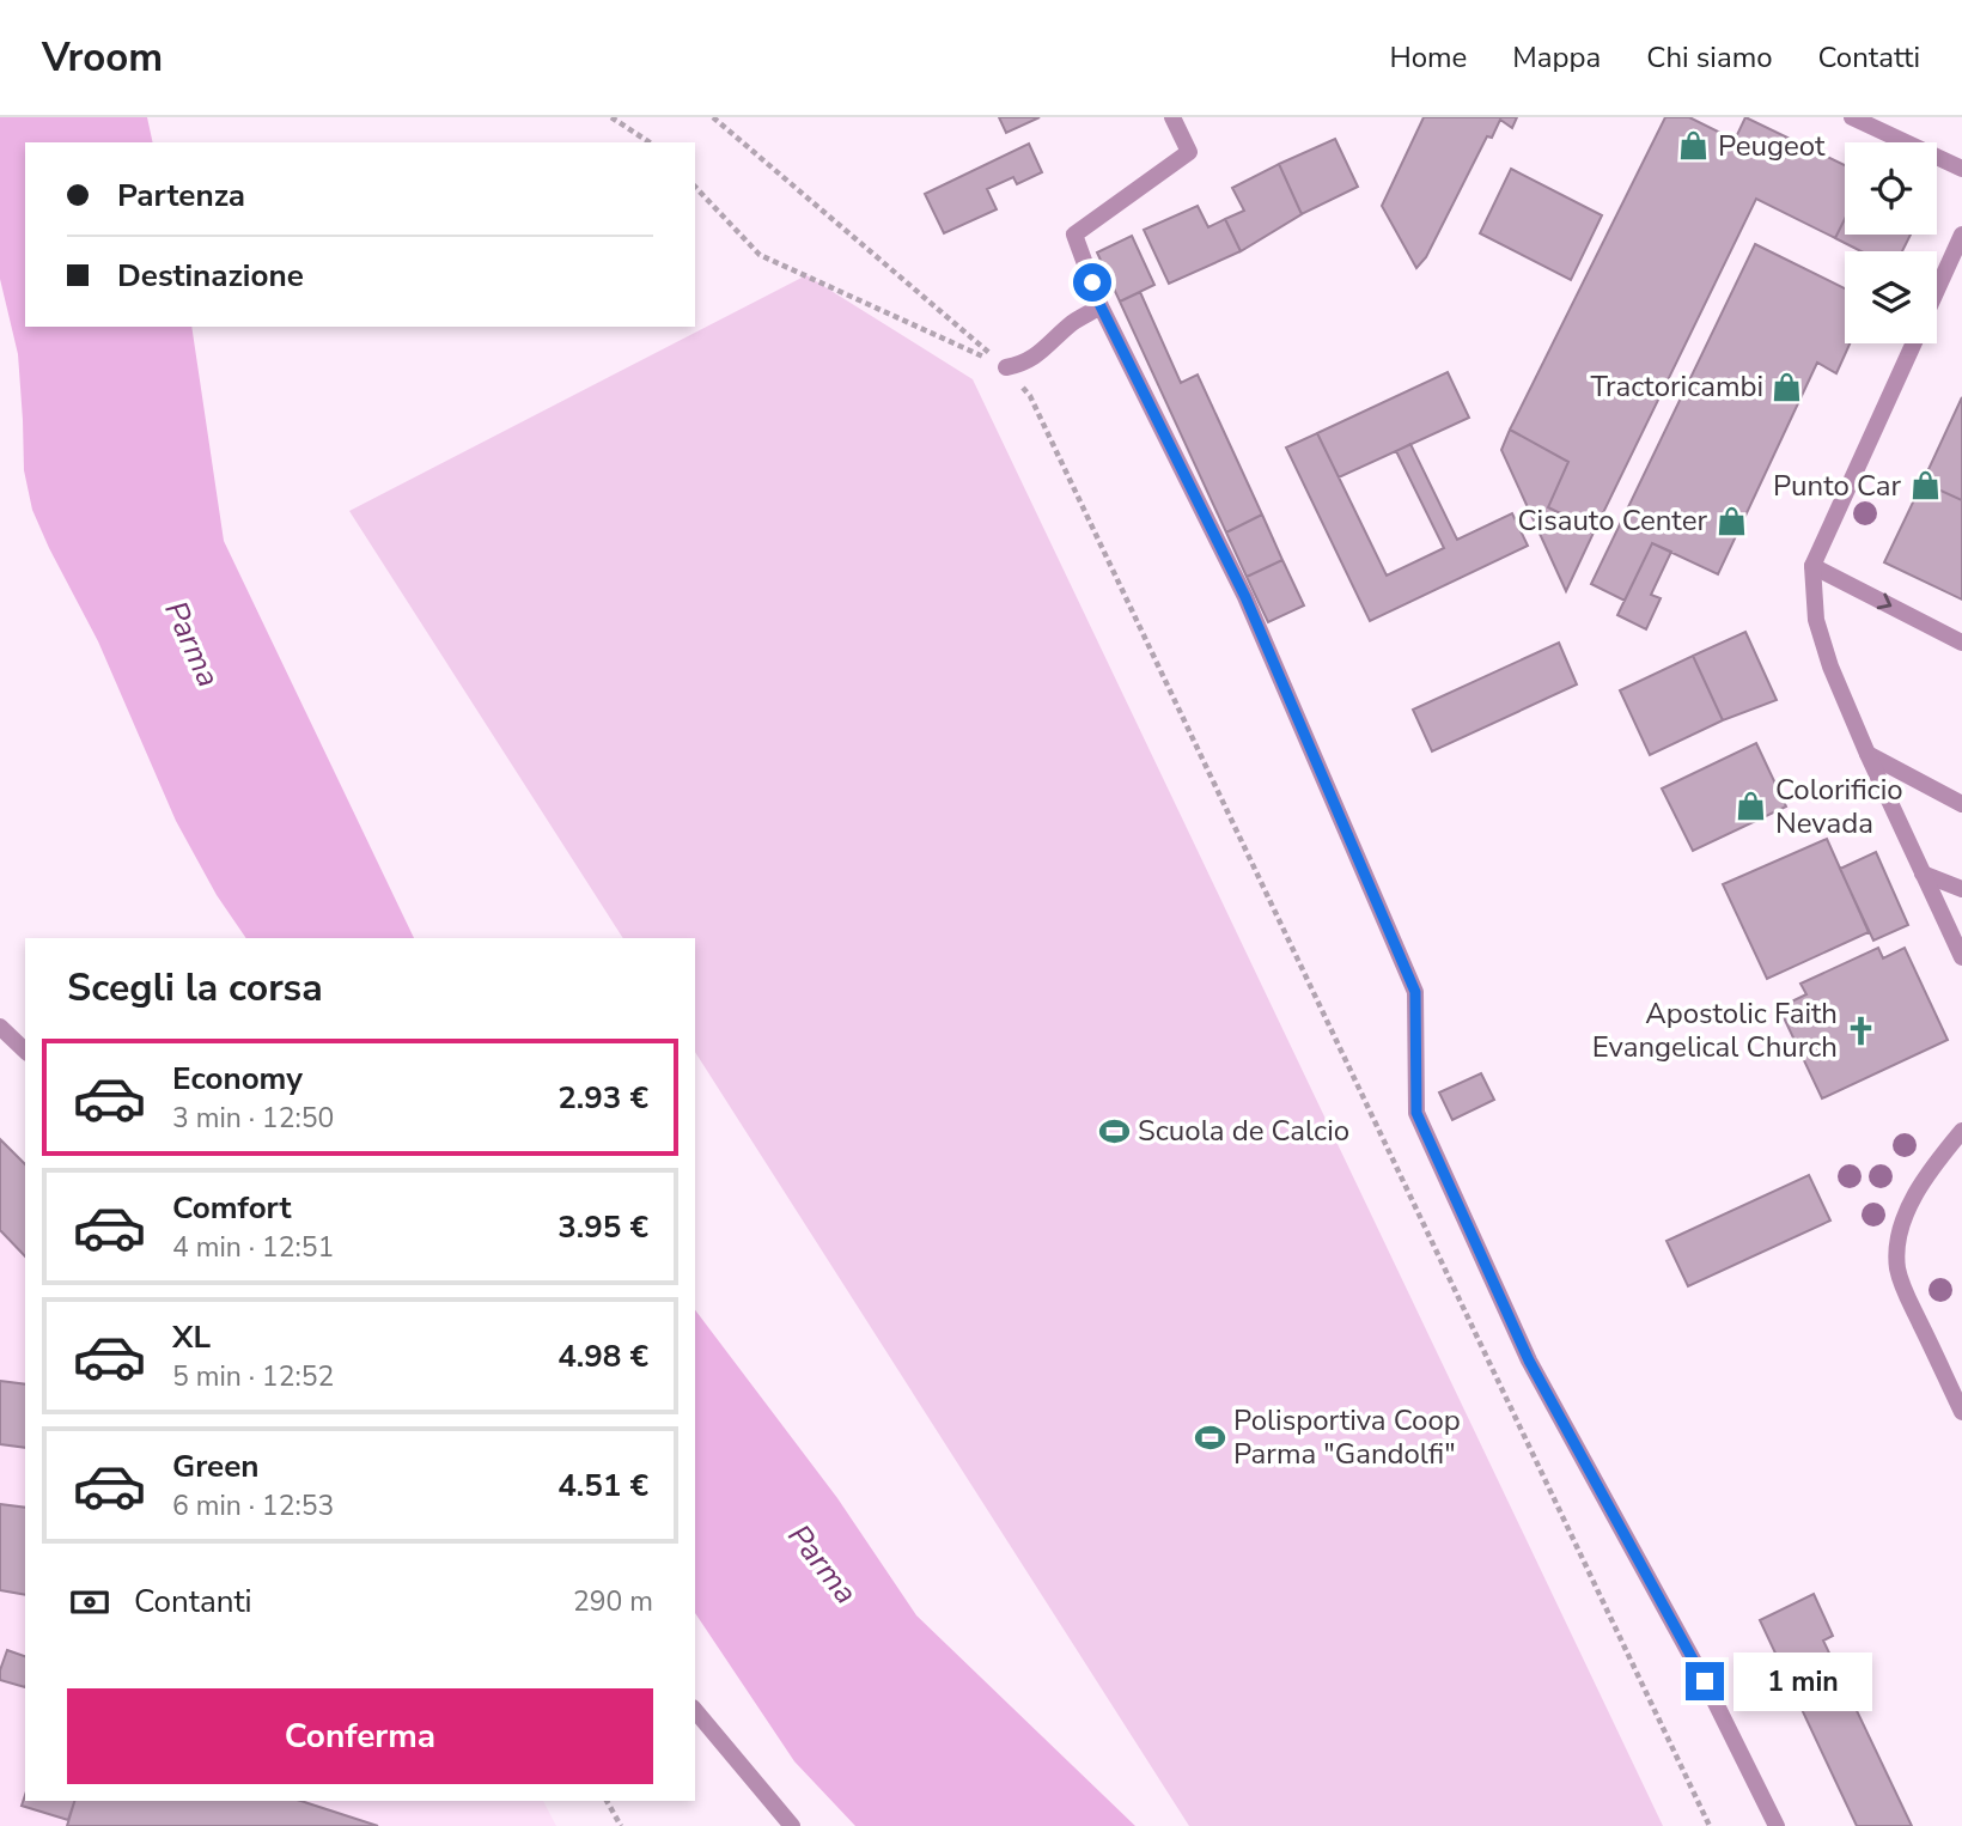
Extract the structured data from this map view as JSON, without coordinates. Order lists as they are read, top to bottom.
{
  "water": ["Parma"],
  "places": {
    "shop": [
      "Peugeot",
      "Tractoricambi",
      "Punto Car",
      "Cisauto Center",
      "Colorificio Nevada"
    ],
    "church": ["Apostolic Faith Evangelical Church"],
    "sports": ["Scuola de Calcio", "Polisportiva Coop Parma \"Gandolfi\""]
  },
  "page": {
    "header": "Vroom",
    "nav": [
      "Home",
      "Mappa",
      "Chi siamo",
      "Contatti"
    ],
    "banner": ["Partenza", "Destinazione"],
    "heading": "Scegli la corsa",
    "list": [
      {
        "name": "Economy",
        "note": "3 min · 12:50",
        "value": "2.93 €"
      },
      {
        "name": "Comfort",
        "note": "4 min · 12:51",
        "value": "3.95 €"
      },
      {
        "name": "XL",
        "note": "5 min · 12:52",
        "value": "4.98 €"
      },
      {
        "name": "Green",
        "note": "6 min · 12:53",
        "value": "4.51 €"
      }
    ],
    "pay": ["Contanti", "290 m"],
    "bubble": "1 min",
    "buttons": "Conferma"
  }
}
